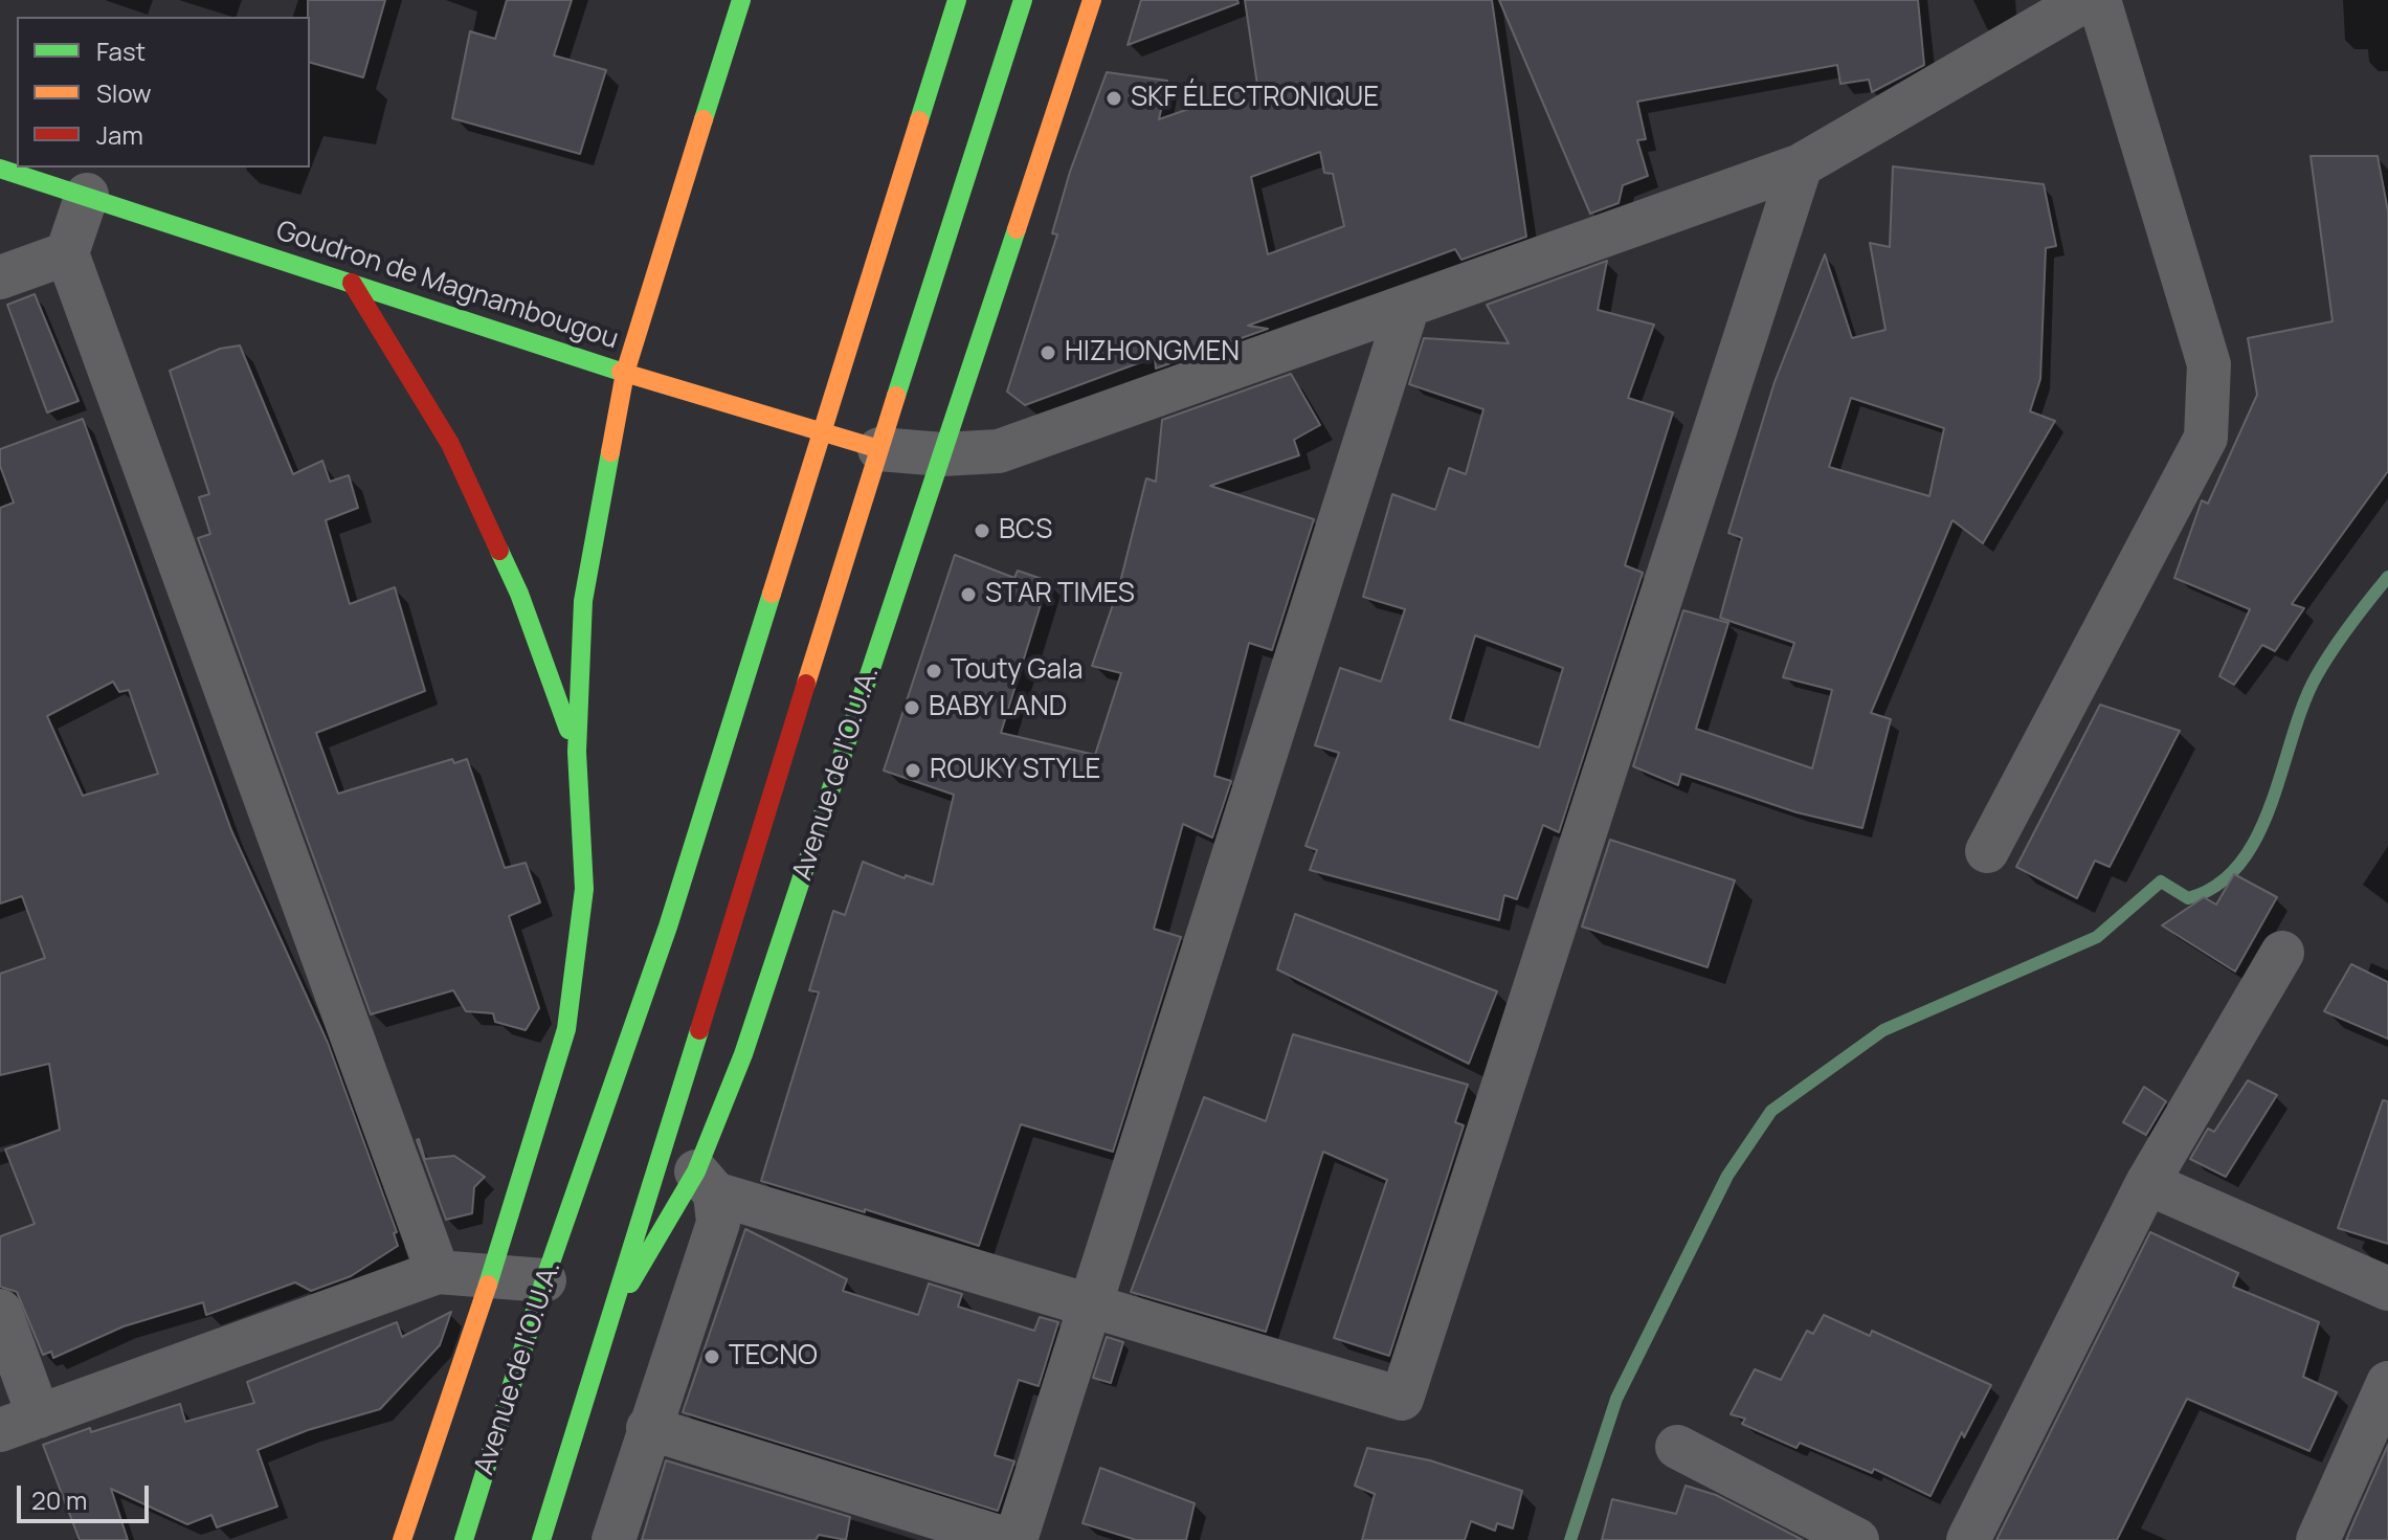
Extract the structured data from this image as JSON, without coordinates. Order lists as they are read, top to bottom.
{
  "streets": {
    "main road": ["Goudron de Magnambougou", "Avenue de l'O.U.A."]
  },
  "crossings": [
    ["Goudron de Magnambougou", "Avenue de l'O.U.A."]
  ],
  "places": [
    "SKF ÉLECTRONIQUE",
    "HIZHONGMEN",
    "BCS",
    "STAR TIMES",
    "Touty Gala",
    "BABY LAND",
    "ROUKY STYLE",
    "TECNO"
  ],
  "legend": ["Fast", "Slow", "Jam"],
  "scale_bar": "20 m"
}
